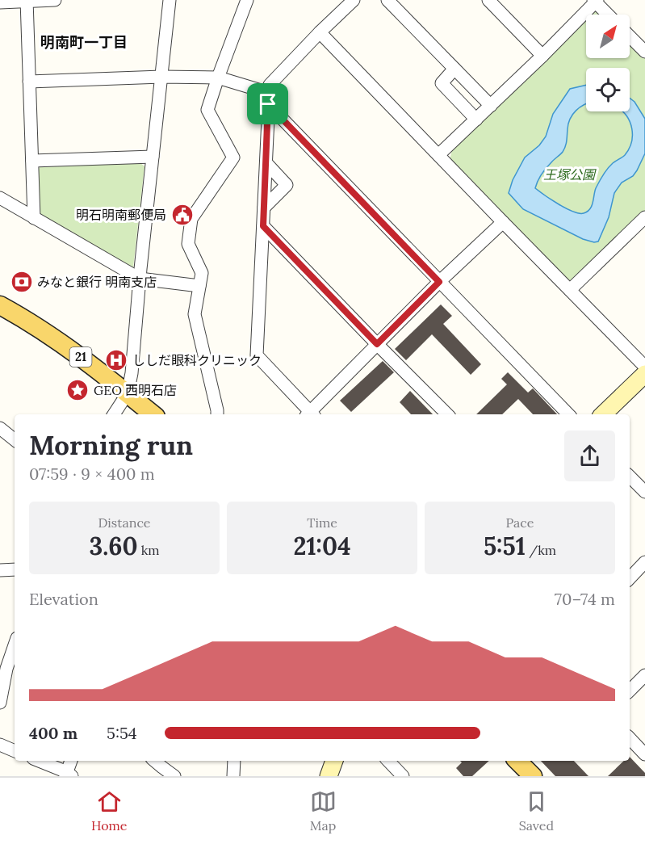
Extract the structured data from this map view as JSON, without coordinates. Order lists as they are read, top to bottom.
{
  "streets": {
    "main road": ["21"]
  },
  "districts": ["明南町一丁目"],
  "parks": ["王塚公園"],
  "places": {
    "public building": ["明石明南郵便局"],
    "bank": ["みなと銀行 明南支店"],
    "hospital": ["ししだ眼科クリニック"],
    "place": ["GEO 西明石店"]
  },
  "north": "top right",
  "page": {
    "heading": ["Morning run", "07:59 · 9 × 400 m"],
    "stats": [
      ["Distance", "3.60 km"],
      ["Time", "21:04"],
      ["Pace", "5:51 /km"]
    ],
    "chart": ["Elevation", "70–74 m"],
    "list": [
      {
        "name": "400 m",
        "note": "5:54"
      }
    ],
    "tabs": ["Home", "Map", "Saved"]
  }
}
